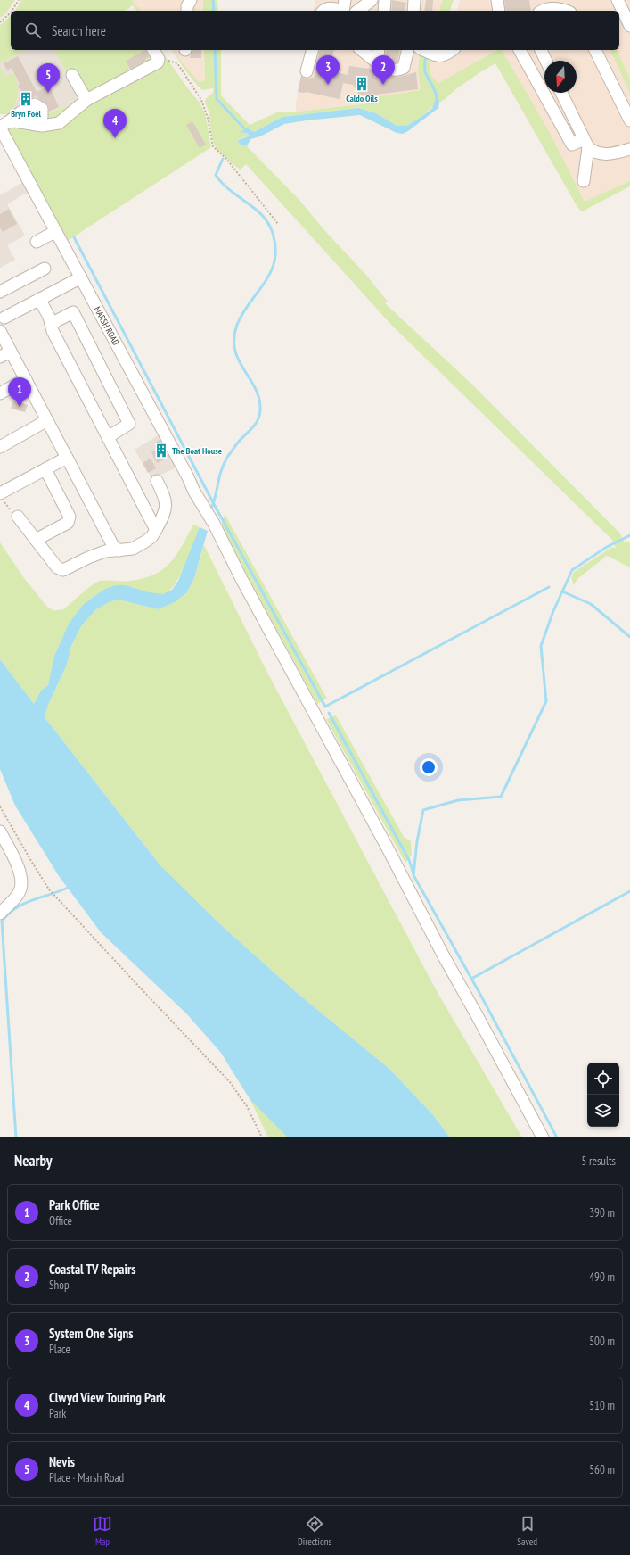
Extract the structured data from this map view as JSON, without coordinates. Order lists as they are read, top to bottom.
{
  "streets": {
    "street": ["MARSH ROAD"]
  },
  "places": {
    "building": ["Caldo Oils", "Bryn Foel", "The Boat House"]
  },
  "north": "bottom",
  "page": {
    "search": "Search here",
    "pins": [
      "2",
      "3",
      "5",
      "4",
      "1"
    ],
    "heading": ["Nearby", "5 results"],
    "list": [
      {
        "mark": "1",
        "name": "Park Office",
        "note": "Office",
        "value": "390 m"
      },
      {
        "mark": "2",
        "name": "Coastal TV Repairs",
        "note": "Shop",
        "value": "490 m"
      },
      {
        "mark": "3",
        "name": "System One Signs",
        "note": "Place",
        "value": "500 m"
      },
      {
        "mark": "4",
        "name": "Clwyd View Touring Park",
        "note": "Park",
        "value": "510 m"
      },
      {
        "mark": "5",
        "name": "Nevis",
        "note": "Place · Marsh Road",
        "value": "560 m"
      }
    ],
    "nav": ["Map", "Directions", "Saved"]
  }
}
